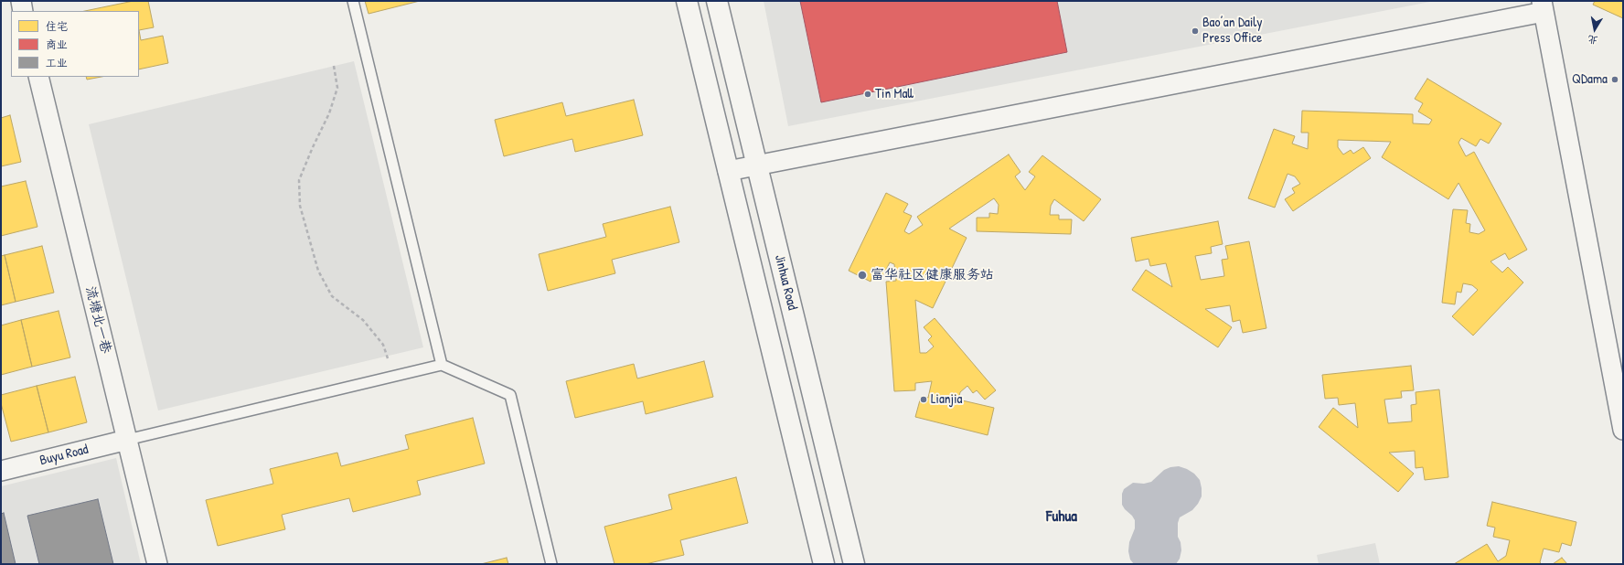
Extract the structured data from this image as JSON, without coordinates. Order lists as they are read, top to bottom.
{
  "streets": {
    "street": ["Jinhua Road", "流塘北一巷", "Buyu Road"]
  },
  "crossings": [
    ["流塘北一巷", "Buyu Road"]
  ],
  "districts": ["Fuhua"],
  "places": [
    "Bao’an Daily Press Office",
    "QDama",
    "Tin Mall",
    "富华社区健康服务站",
    "Lianjia"
  ],
  "legend": ["住宅", "商业", "工业"],
  "north": "bottom"
}
